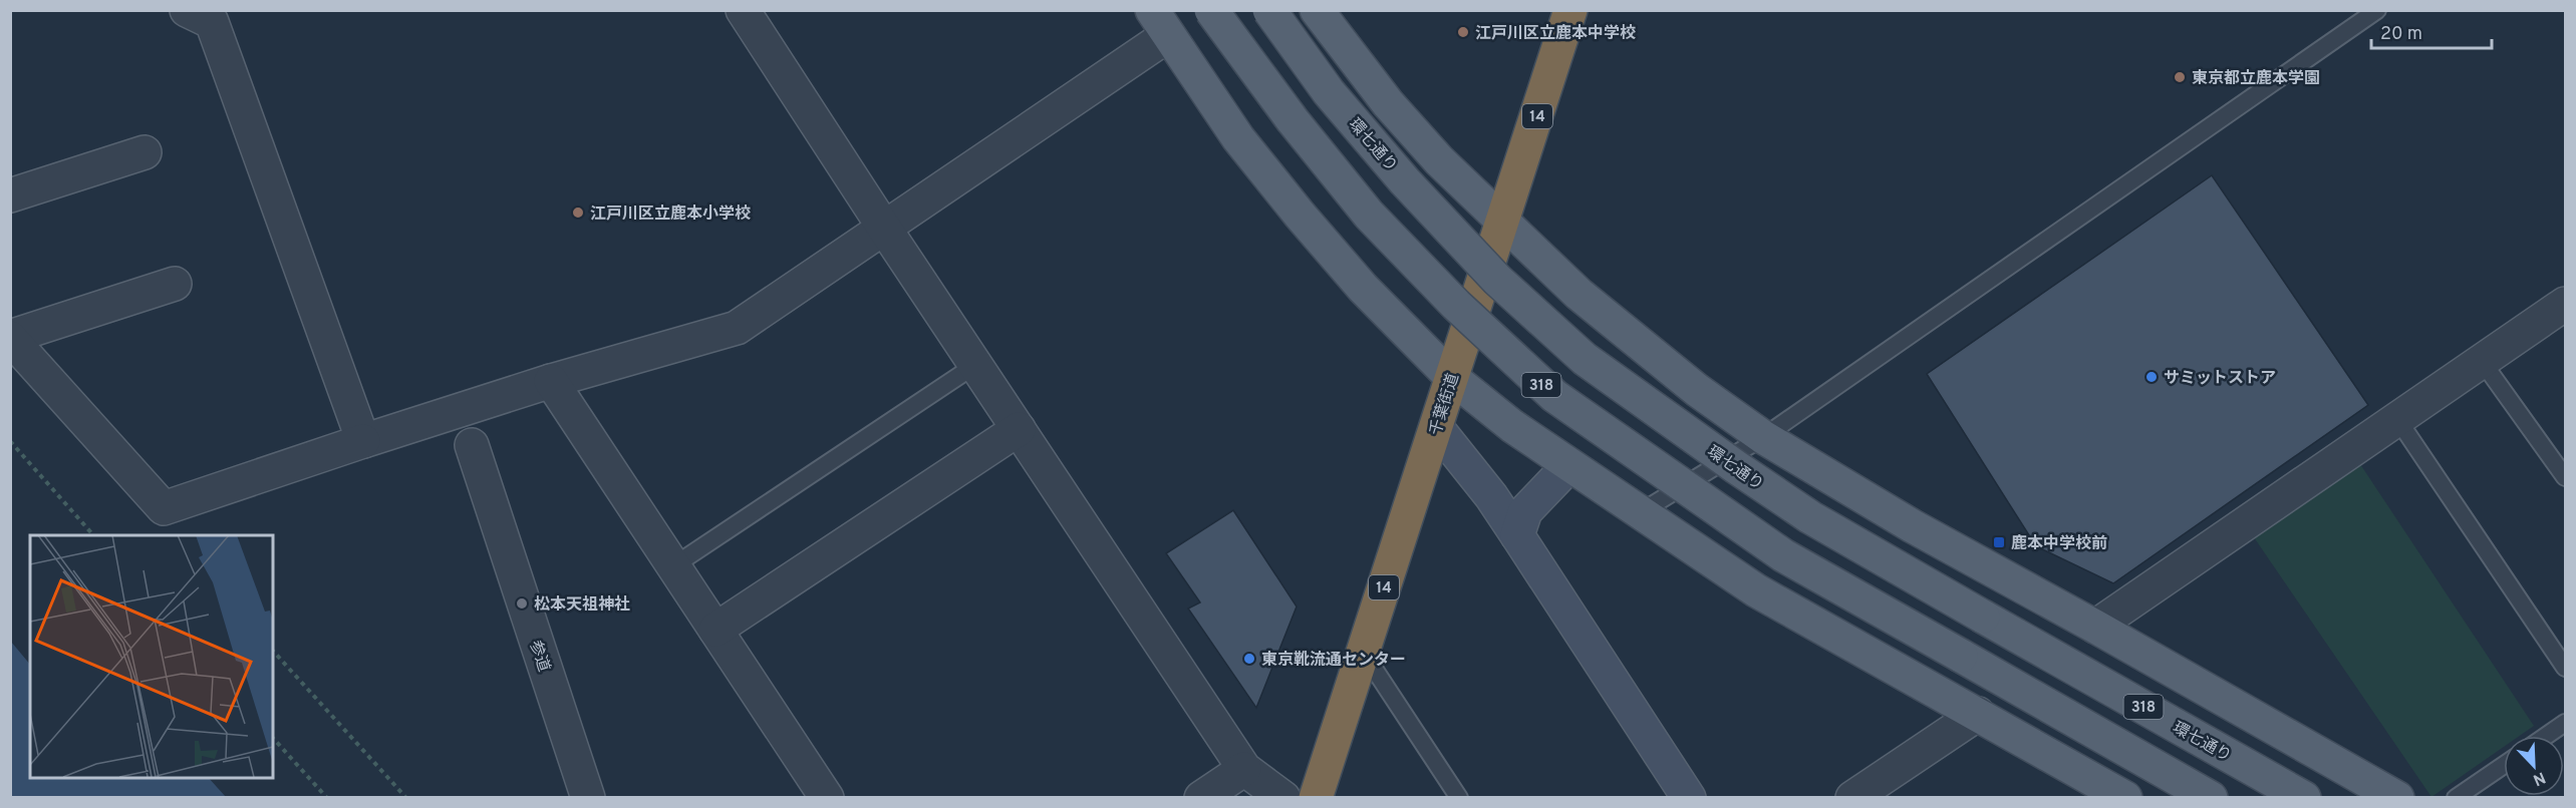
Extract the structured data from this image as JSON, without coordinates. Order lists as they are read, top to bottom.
{
  "streets": {
    "highway": ["14", "千葉街道"],
    "main road": ["環七通り", "318"],
    "street": ["参道"]
  },
  "places": {
    "other": [
      "江戸川区立鹿本中学校",
      "東京都立鹿本学園",
      "江戸川区立鹿本小学校",
      "サミットストア",
      "松本天祖神社",
      "東京靴流通センター"
    ],
    "transit": ["鹿本中学校前"]
  },
  "scale_bar": "20 m",
  "north": "bottom right"
}
